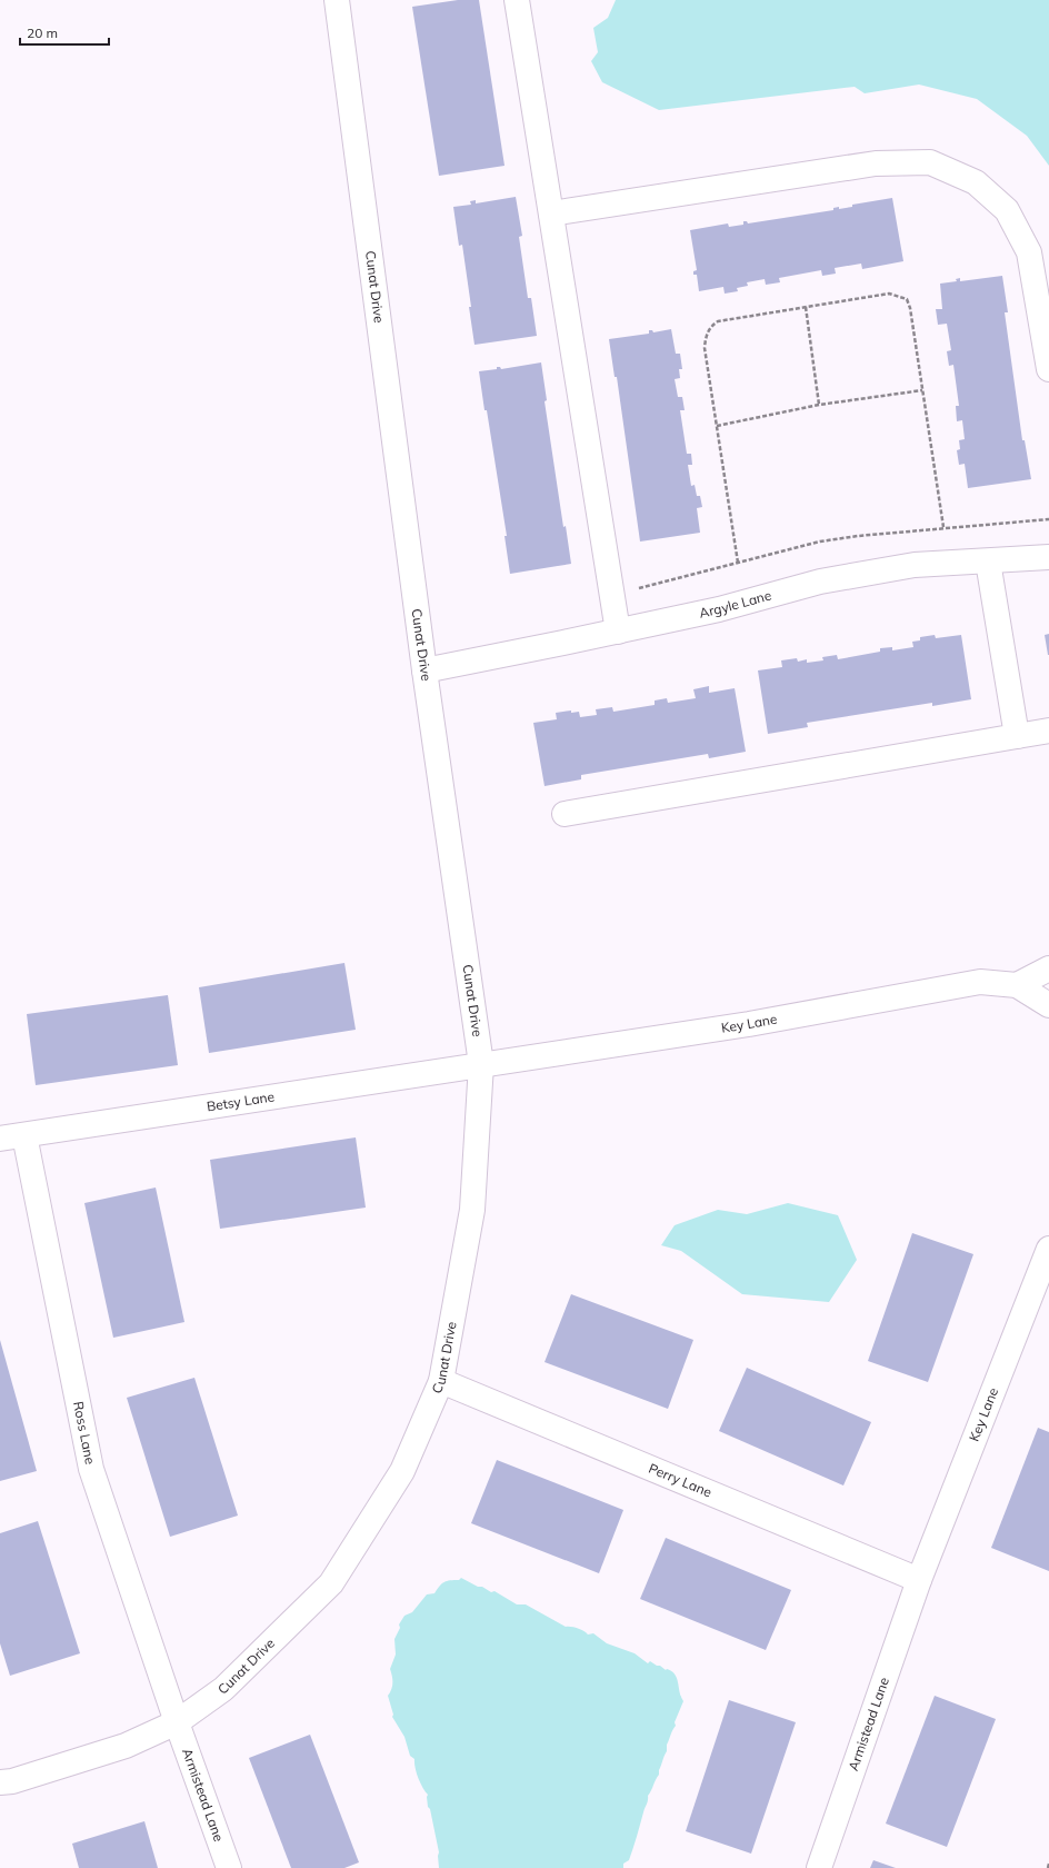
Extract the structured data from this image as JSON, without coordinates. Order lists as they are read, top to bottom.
{
  "streets": {
    "street": [
      "Cunat Drive",
      "Argyle Lane",
      "Key Lane",
      "Betsy Lane",
      "Ross Lane",
      "Perry Lane",
      "Armistead Lane"
    ]
  },
  "crossings": [
    ["Cunat Drive", "Argyle Lane"],
    ["Cunat Drive", "Key Lane"],
    ["Cunat Drive", "Betsy Lane"],
    ["Cunat Drive", "Ross Lane"],
    ["Cunat Drive", "Perry Lane"],
    ["Cunat Drive", "Armistead Lane"],
    ["Key Lane", "Betsy Lane"],
    ["Key Lane", "Perry Lane"],
    ["Key Lane", "Armistead Lane"],
    ["Betsy Lane", "Ross Lane"],
    ["Ross Lane", "Armistead Lane"],
    ["Perry Lane", "Armistead Lane"]
  ],
  "scale_bar": "20 m"
}
